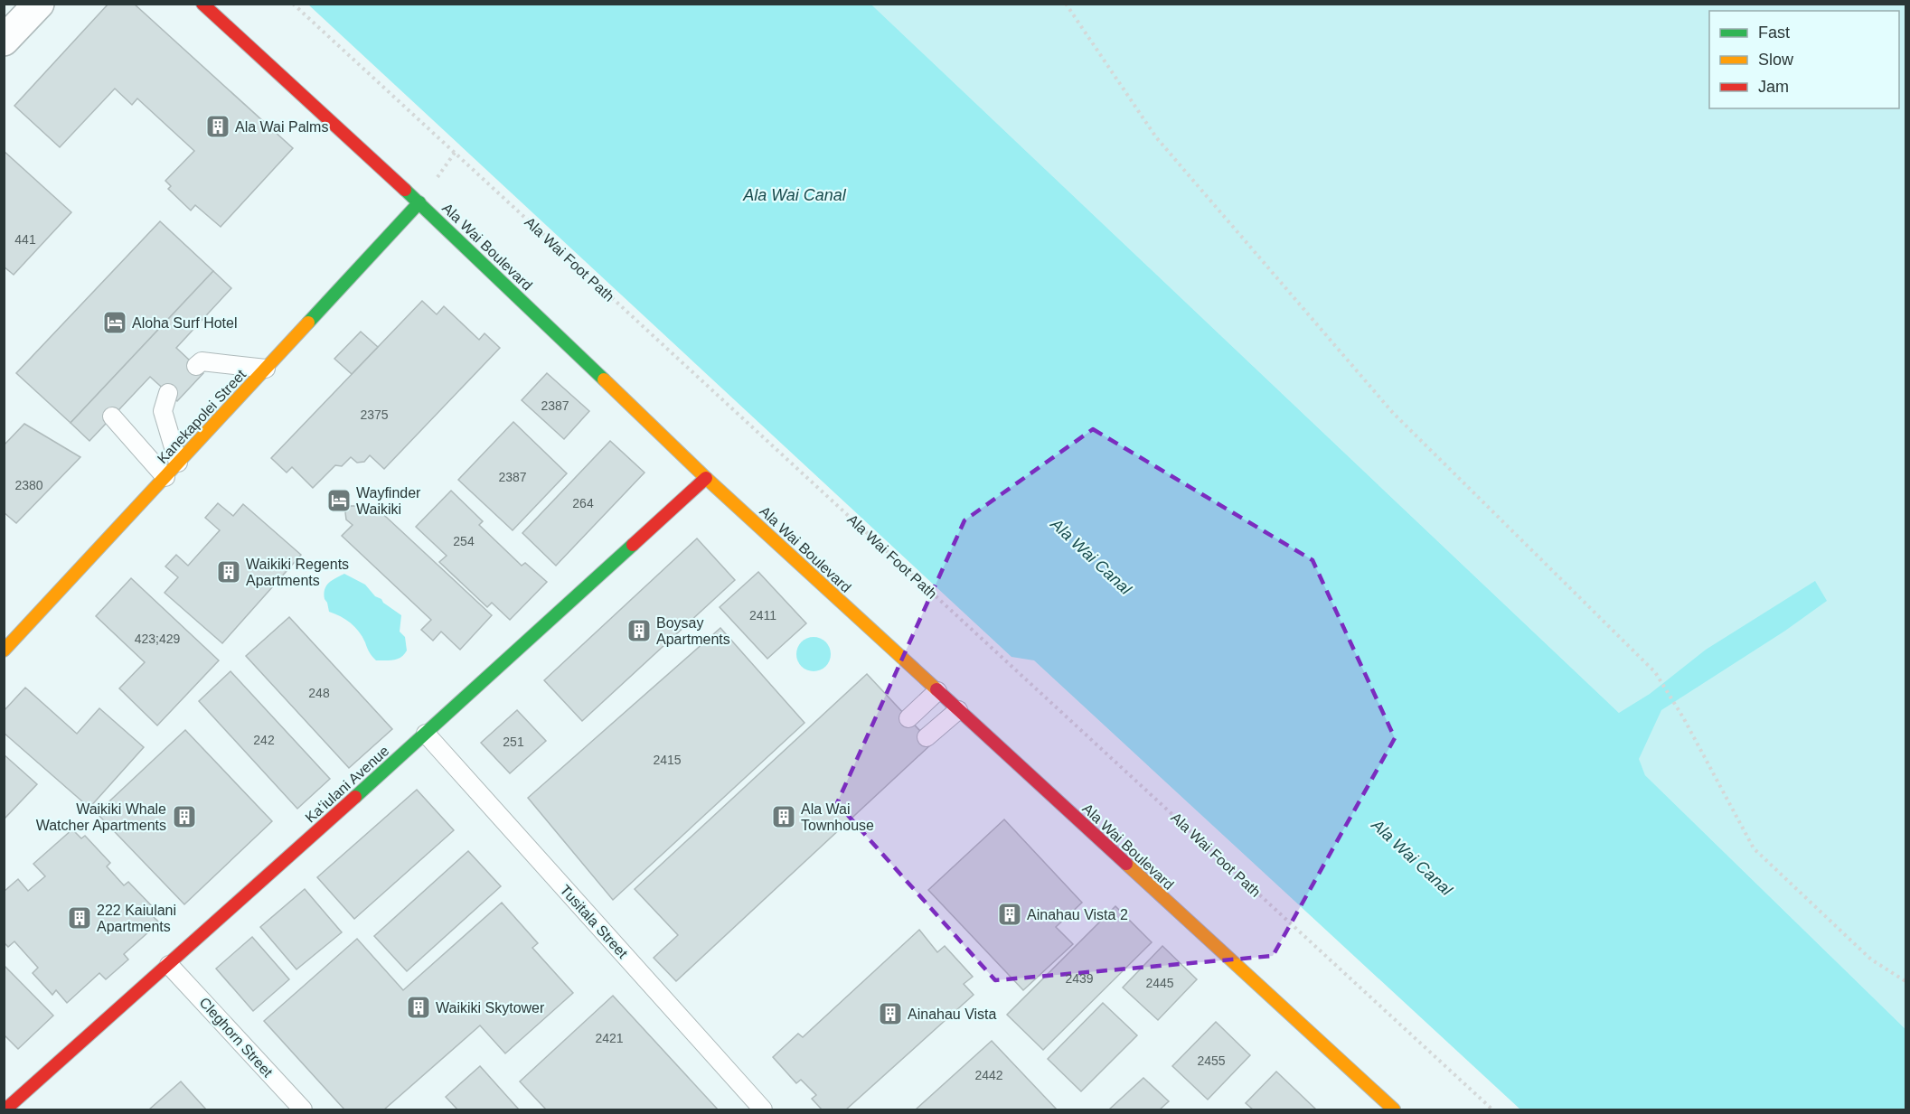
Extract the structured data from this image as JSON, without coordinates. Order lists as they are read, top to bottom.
{
  "streets": {
    "main road": ["Ala Wai Boulevard", "Kanekapolei Street", "Kaʻiulani Avenue"],
    "lane": ["Tusitala Street", "Cleghorn Street"],
    "path": ["Ala Wai Foot Path"]
  },
  "crossings": [
    ["Ala Wai Boulevard", "Kanekapolei Street"],
    ["Ala Wai Boulevard", "Kaʻiulani Avenue"],
    ["Kaʻiulani Avenue", "Tusitala Street"],
    ["Kaʻiulani Avenue", "Cleghorn Street"]
  ],
  "water": ["Ala Wai Canal"],
  "places": {
    "building": [
      "Ala Wai Palms",
      "Waikiki Regents Apartments",
      "Boysay Apartments",
      "Waikiki Whale Watcher Apartments",
      "Ala Wai Townhouse",
      "Ainahau Vista 2",
      "222 Kaiulani Apartments",
      "Waikiki Skytower",
      "Ainahau Vista"
    ],
    "hotel": ["Aloha Surf Hotel", "Wayfinder Waikiki"]
  },
  "house_numbers": [
    "441",
    "2387",
    "2375",
    "2387",
    "2380",
    "264",
    "254",
    "2411",
    "423;429",
    "248",
    "242",
    "251",
    "2415",
    "2439",
    "2445",
    "2421",
    "2455",
    "2442"
  ],
  "legend": ["Fast", "Slow", "Jam"]
}
